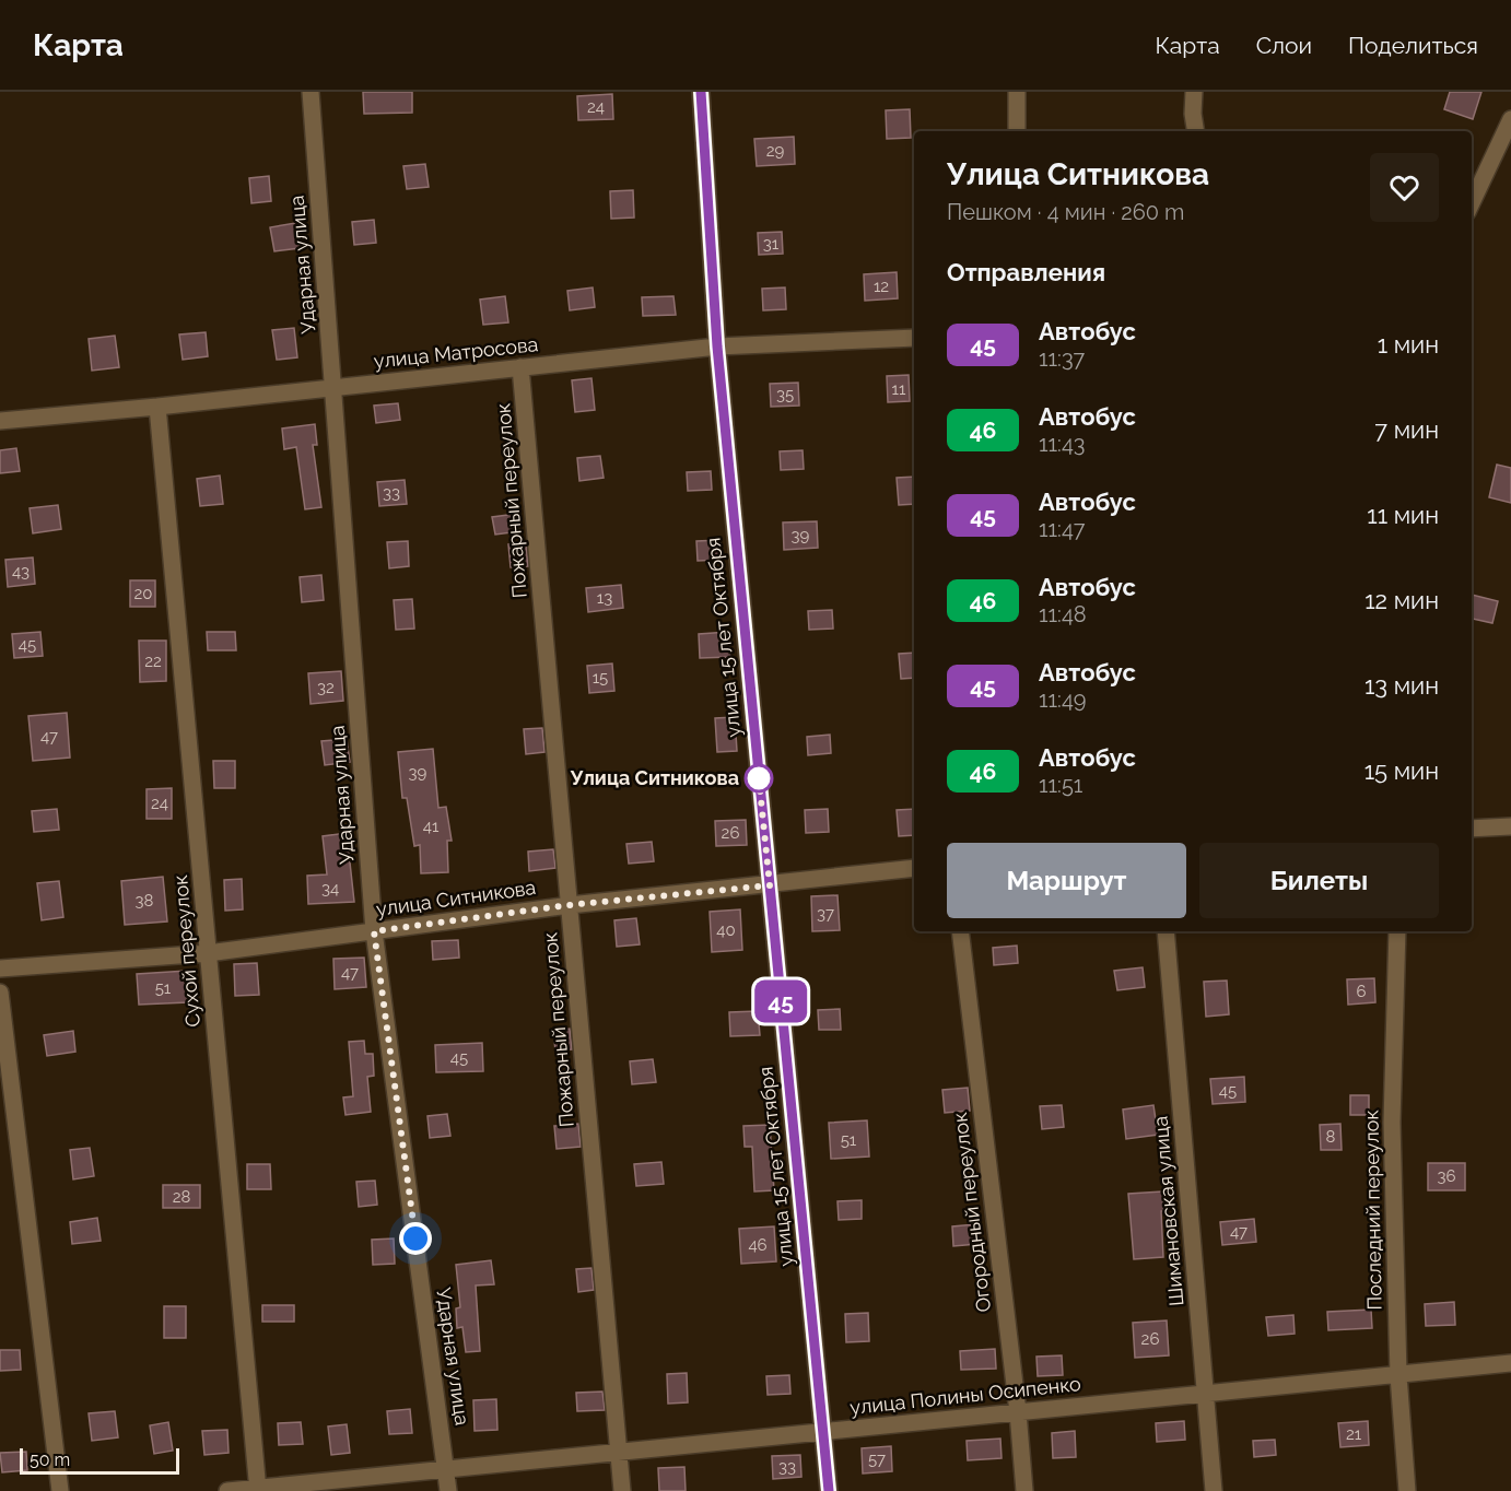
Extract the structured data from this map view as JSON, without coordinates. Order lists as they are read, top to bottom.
{
  "streets": {
    "street": [
      "Ударная улица",
      "улица Матросова",
      "Пожарный переулок",
      "улица 15 лет Октября",
      "улица Ситникова",
      "Сухой переулок",
      "Последний переулок",
      "Шимановская улица",
      "Огородный переулок",
      "улица Полины Осипенко"
    ]
  },
  "crossings": [
    ["Ударная улица", "улица Матросова"],
    ["Ударная улица", "улица Ситникова"],
    ["Ударная улица", "улица Полины Осипенко"],
    ["улица Матросова", "Пожарный переулок"],
    ["улица Матросова", "улица 15 лет Октября"],
    ["улица Матросова", "Сухой переулок"],
    ["Пожарный переулок", "улица Ситникова"],
    ["Пожарный переулок", "улица Полины Осипенко"],
    ["улица 15 лет Октября", "улица Ситникова"],
    ["улица 15 лет Октября", "улица Полины Осипенко"],
    ["улица Ситникова", "Сухой переулок"],
    ["Сухой переулок", "улица Полины Осипенко"],
    ["Последний переулок", "улица Полины Осипенко"],
    ["Шимановская улица", "улица Полины Осипенко"],
    ["Огородный переулок", "улица Полины Осипенко"]
  ],
  "places": ["Улица Ситникова"],
  "lines": ["bus line 45"],
  "house_numbers": [
    "24",
    "29",
    "31",
    "12",
    "11",
    "35",
    "33",
    "39",
    "43",
    "20",
    "13",
    "45",
    "22",
    "15",
    "32",
    "47",
    "39",
    "24",
    "41",
    "26",
    "34",
    "38",
    "37",
    "40",
    "47",
    "51",
    "6",
    "45",
    "45",
    "8",
    "51",
    "36",
    "28",
    "47",
    "46",
    "26",
    "21",
    "57",
    "33"
  ],
  "scale_bar": "50 m",
  "page": {
    "header": "Карта",
    "nav": ["Карта", "Слои", "Поделиться"],
    "on_map": "45",
    "heading": [
      ["Улица Ситникова", "Пешком · 4 мин · 260 m"],
      "Отправления"
    ],
    "list": [
      {
        "mark": "45",
        "name": "Автобус",
        "note": "11:37",
        "value": "1 мин"
      },
      {
        "mark": "46",
        "name": "Автобус",
        "note": "11:43",
        "value": "7 мин"
      },
      {
        "mark": "45",
        "name": "Автобус",
        "note": "11:47",
        "value": "11 мин"
      },
      {
        "mark": "46",
        "name": "Автобус",
        "note": "11:48",
        "value": "12 мин"
      },
      {
        "mark": "45",
        "name": "Автобус",
        "note": "11:49",
        "value": "13 мин"
      },
      {
        "mark": "46",
        "name": "Автобус",
        "note": "11:51",
        "value": "15 мин"
      }
    ],
    "buttons": ["Маршрут", "Билеты"],
    "scale": "50 m"
  }
}
